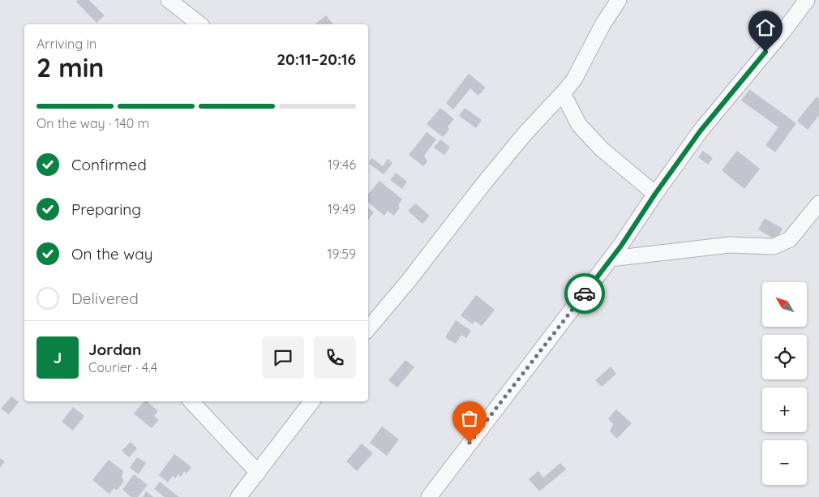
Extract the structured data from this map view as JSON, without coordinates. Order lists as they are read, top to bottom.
{
  "north": "top left",
  "page": {
    "heading": ["2 min", "Arriving in", "20:11–20:16"],
    "panel": ["Jordan", "Courier · 4.4"],
    "bar": "On the way · 140 m",
    "list": [
      ["Confirmed", "19:46"],
      ["Preparing", "19:49"],
      ["On the way", "19:59"],
      "Delivered"
    ],
    "map_buttons": ["+", "−"],
    "round": "J"
  }
}
